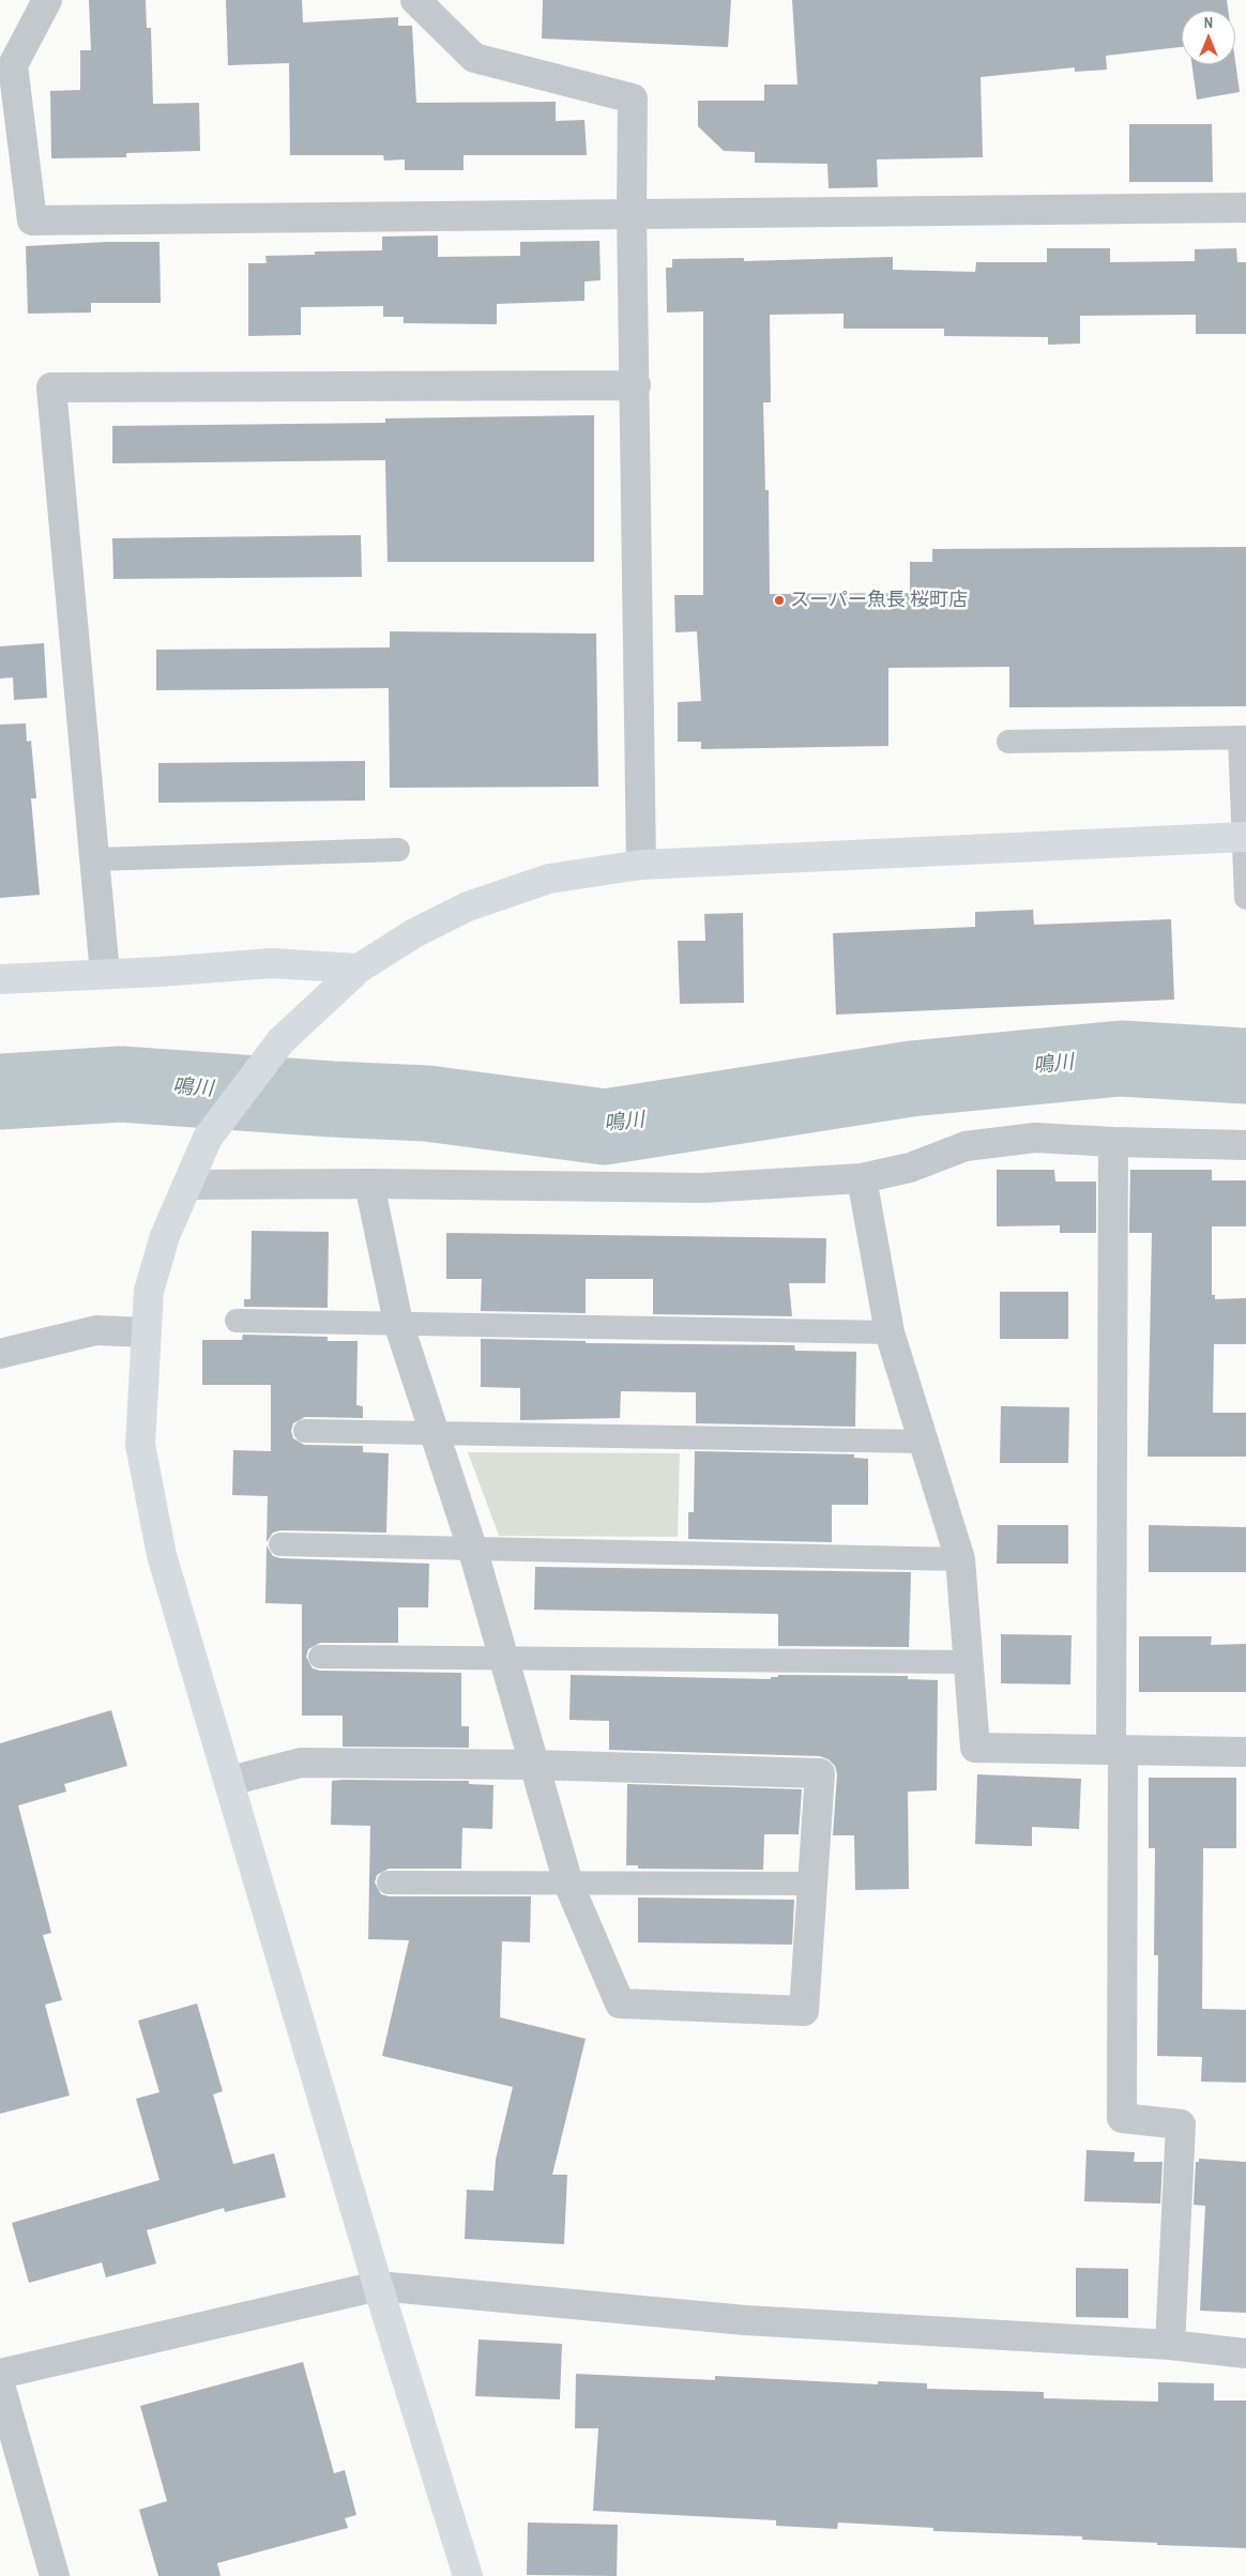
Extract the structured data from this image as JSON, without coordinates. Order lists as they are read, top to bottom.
{
  "water": ["鳴川"],
  "places": ["スーパー魚長 桜町店"],
  "north": "top"
}
